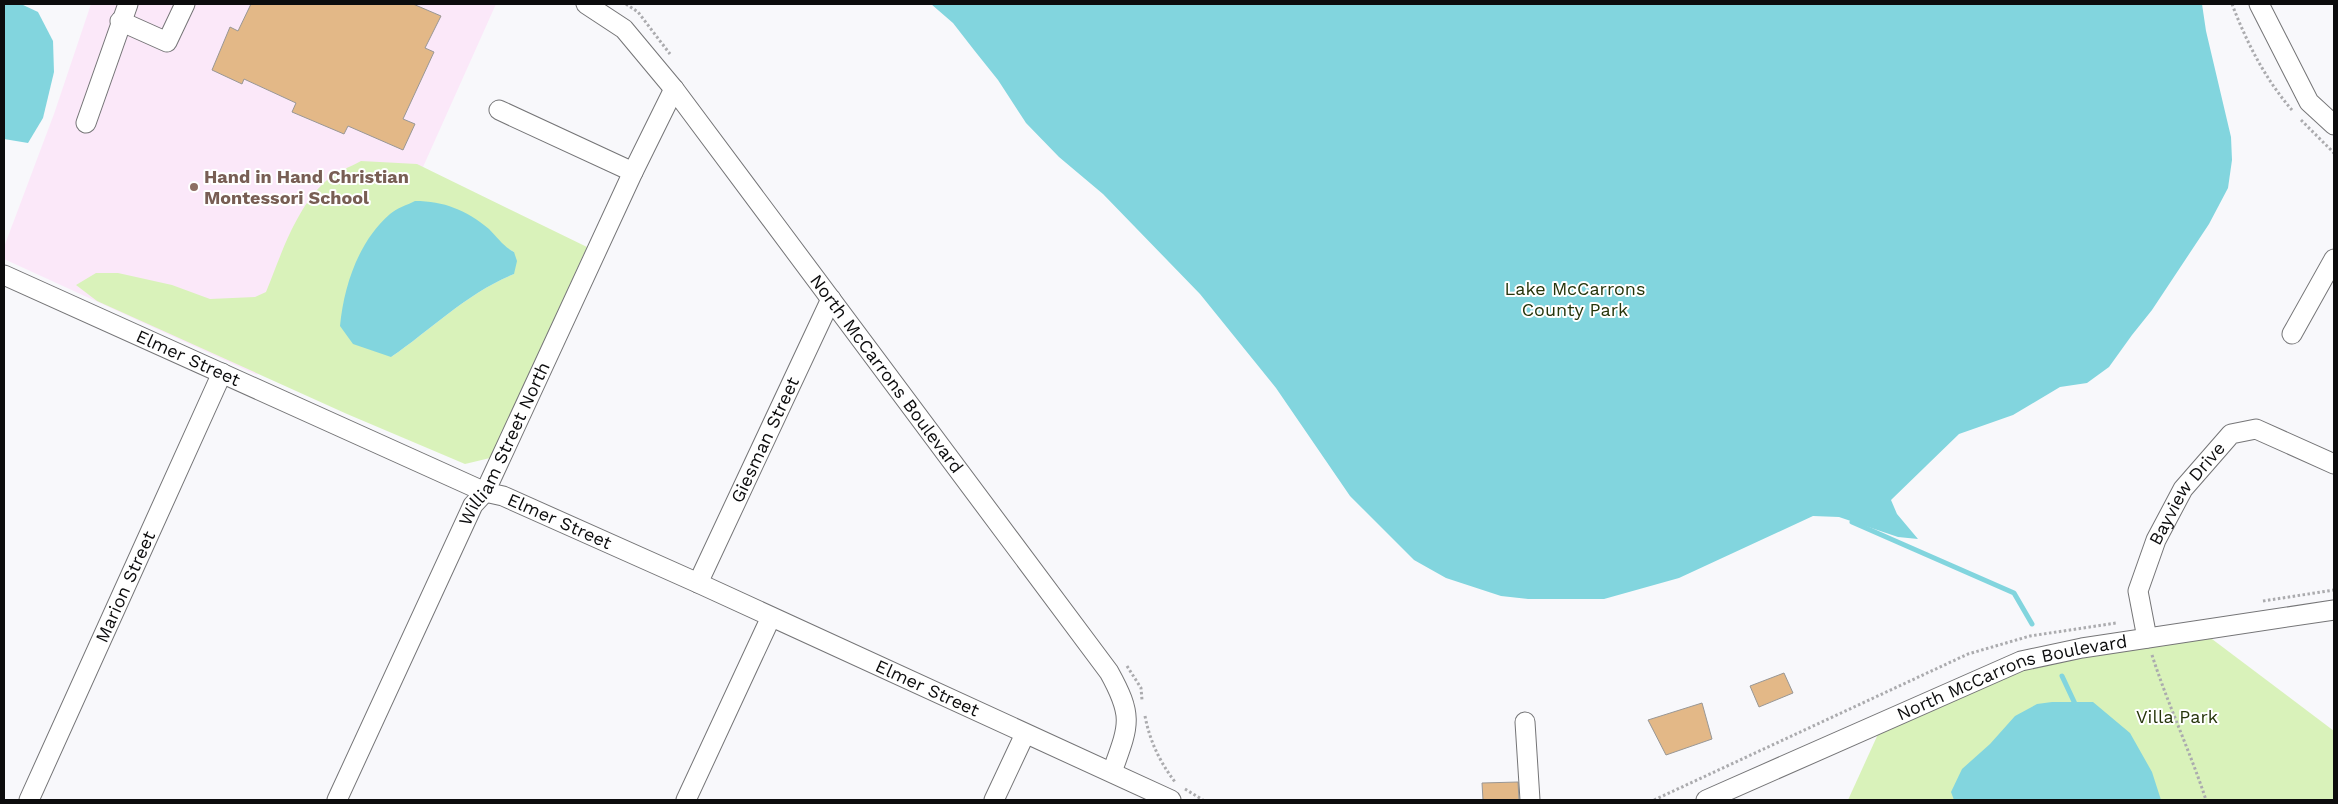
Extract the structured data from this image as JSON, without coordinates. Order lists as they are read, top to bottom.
{
  "streets": {
    "street": [
      "Elmer Street",
      "North McCarrons Boulevard",
      "Giesman Street",
      "William Street North",
      "Bayview Drive",
      "Marion Street"
    ]
  },
  "crossings": [
    ["Elmer Street", "North McCarrons Boulevard"],
    ["Elmer Street", "Giesman Street"],
    ["Elmer Street", "William Street North"],
    ["Elmer Street", "Marion Street"],
    ["North McCarrons Boulevard", "Giesman Street"],
    ["North McCarrons Boulevard", "William Street North"],
    ["North McCarrons Boulevard", "Bayview Drive"]
  ],
  "parks": ["Lake McCarrons County Park", "Villa Park"],
  "places": ["Hand in Hand Christian Montessori School"]
}
